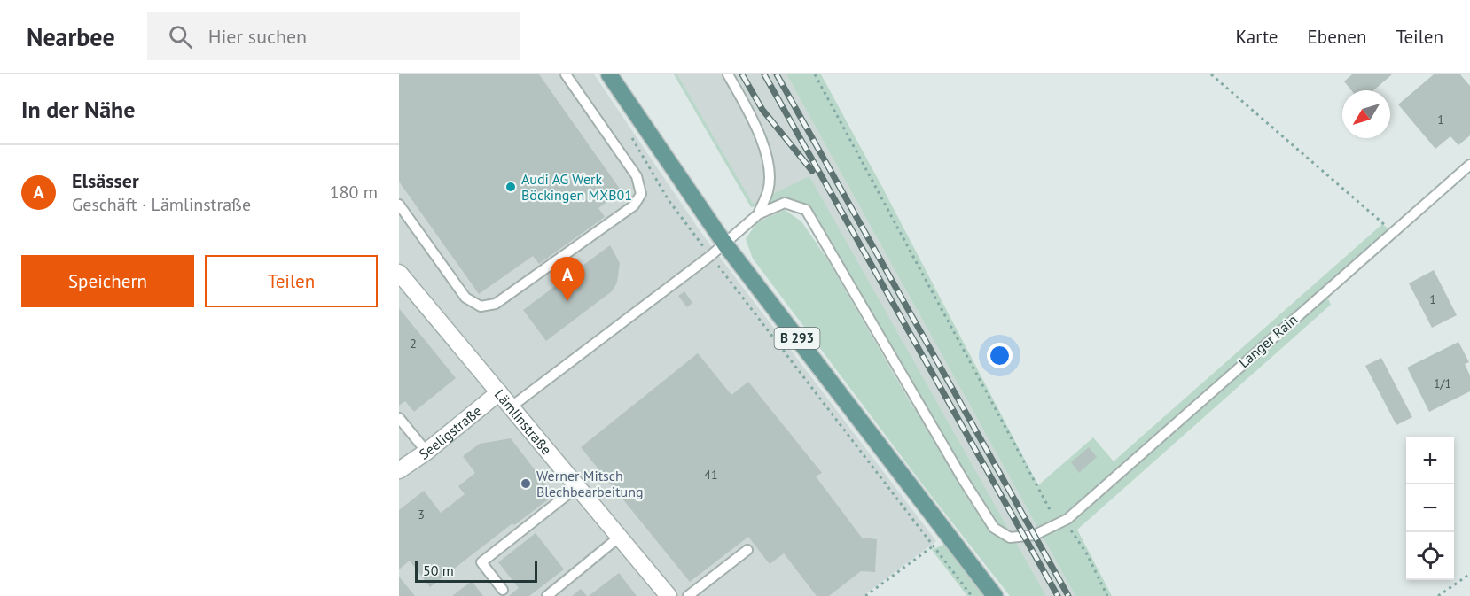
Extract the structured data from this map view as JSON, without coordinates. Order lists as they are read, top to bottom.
{
  "streets": {
    "main road": ["B 293"],
    "street": ["Lämlinstraße", "Seeligstraße"],
    "lane": ["Langer Rain"]
  },
  "crossings": [
    ["Lämlinstraße", "Seeligstraße"]
  ],
  "places": ["Audi AG Werk Böckingen MXB01", "Werner Mitsch Blechbearbeitung"],
  "house_numbers": [
    "1",
    "1",
    "2",
    "1/1",
    "41",
    "3"
  ],
  "scale_bar": "50 m",
  "north": "bottom left",
  "page": {
    "header": "Nearbee",
    "search": "Hier suchen",
    "nav": ["Karte", "Ebenen", "Teilen"],
    "heading": "In der Nähe",
    "list": [
      {
        "mark": "A",
        "name": "Elsässer",
        "note": "Geschäft · Lämlinstraße",
        "value": "180 m"
      }
    ],
    "buttons": ["Speichern", "Teilen"],
    "pins": "A",
    "map_buttons": ["+", "−"],
    "scale": "50 m"
  }
}
